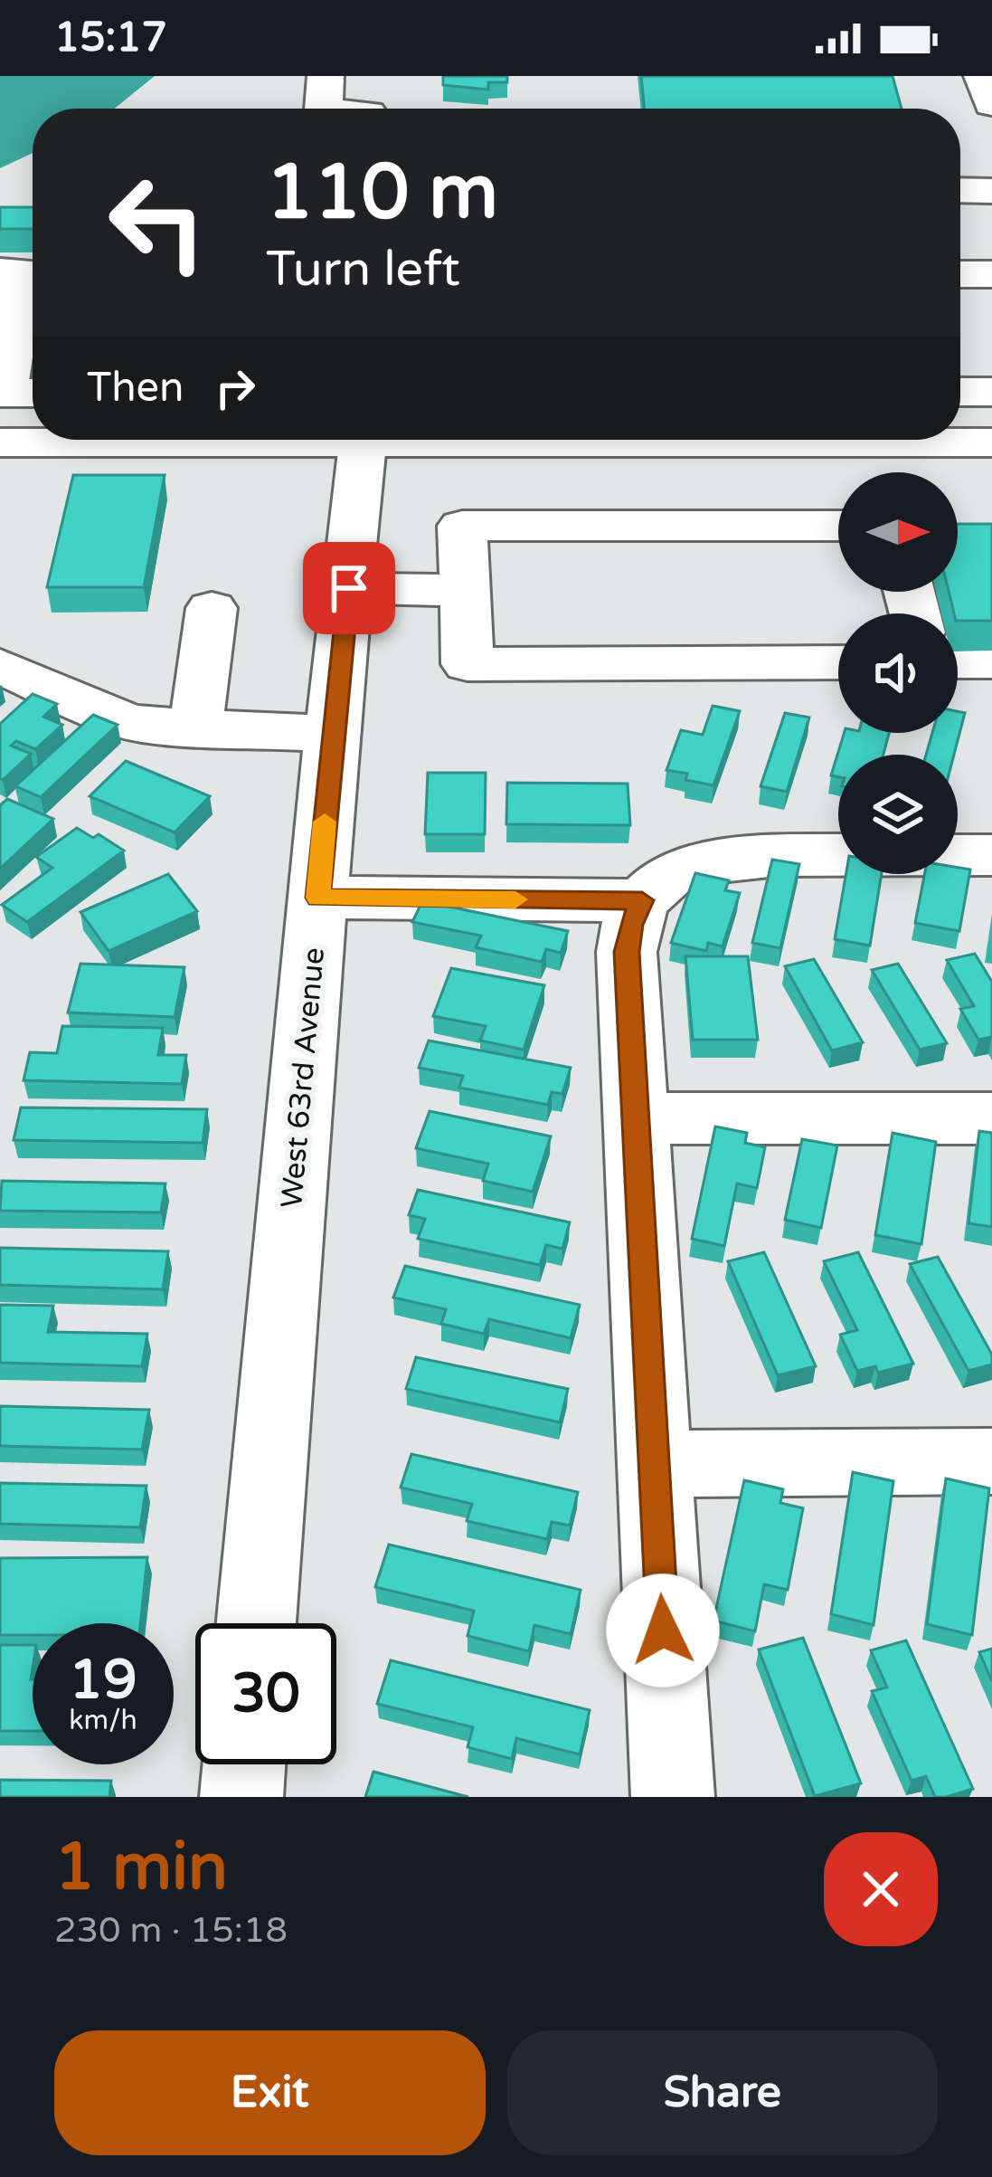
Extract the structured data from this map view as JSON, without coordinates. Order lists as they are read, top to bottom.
{
  "streets": {
    "street": ["West 63rd Avenue"]
  },
  "north": "right",
  "page": {
    "status": "15:17",
    "turn": ["110 m", "Turn left"],
    "then": "Then",
    "speed": "19 km/h",
    "limit": "30",
    "heading": ["1 min", "230 m · 15:18"],
    "buttons": ["Exit", "Share"]
  }
}
